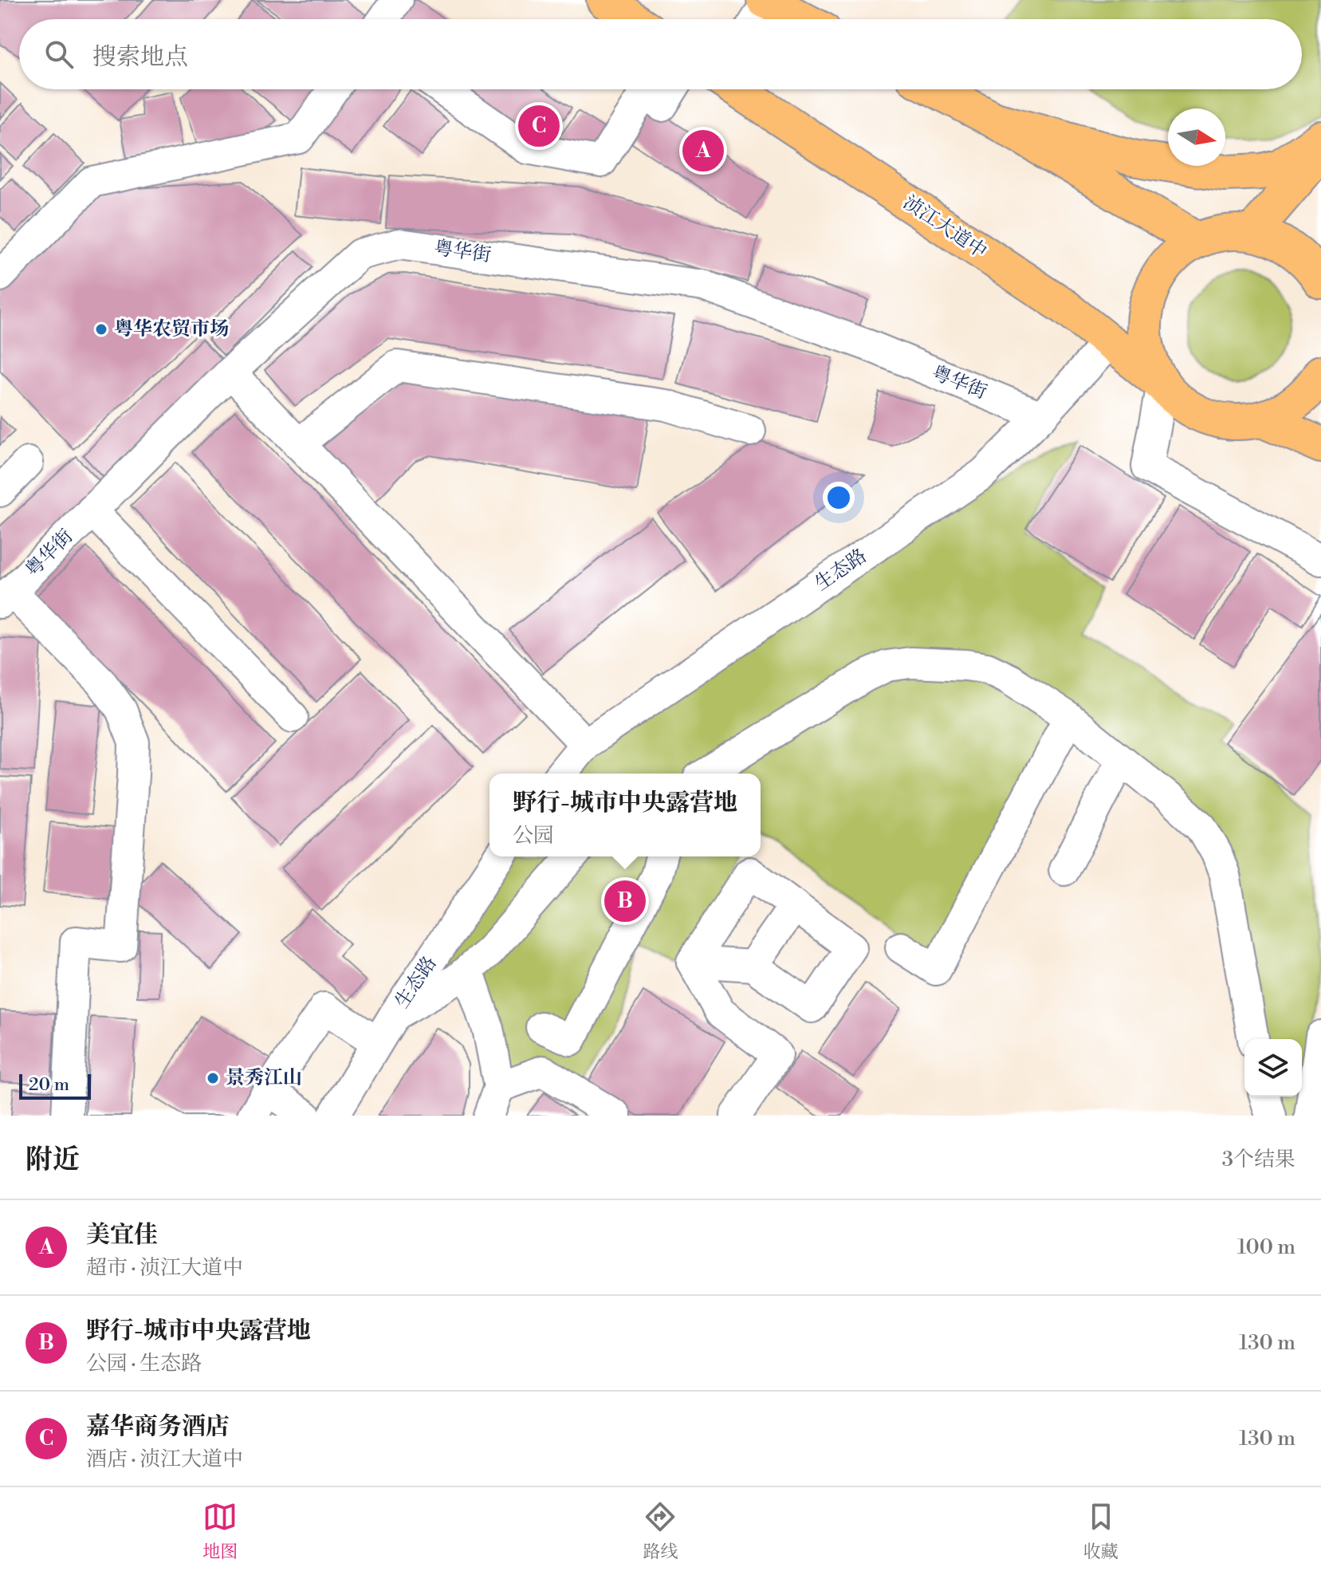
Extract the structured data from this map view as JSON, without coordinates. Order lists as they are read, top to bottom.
{
  "streets": {
    "main road": ["浈江大道中"],
    "street": ["粤华街", "生态路"]
  },
  "crossings": [
    ["浈江大道中", "生态路"],
    ["粤华街", "生态路"]
  ],
  "places": ["粤华农贸市场", "景秀江山"],
  "scale_bar": "20 m",
  "north": "right",
  "page": {
    "search": "搜索地点",
    "pins": ["C", "A", "B"],
    "popup": ["野行-城市中央露营地", "公园"],
    "scale": "20 m",
    "heading": ["附近", "3个结果"],
    "list": [
      {
        "mark": "A",
        "name": "美宜佳",
        "note": "超市 · 浈江大道中",
        "value": "100 m"
      },
      {
        "mark": "B",
        "name": "野行-城市中央露营地",
        "note": "公园 · 生态路",
        "value": "130 m"
      },
      {
        "mark": "C",
        "name": "嘉华商务酒店",
        "note": "酒店 · 浈江大道中",
        "value": "130 m"
      }
    ],
    "nav": ["地图", "路线", "收藏"]
  }
}
